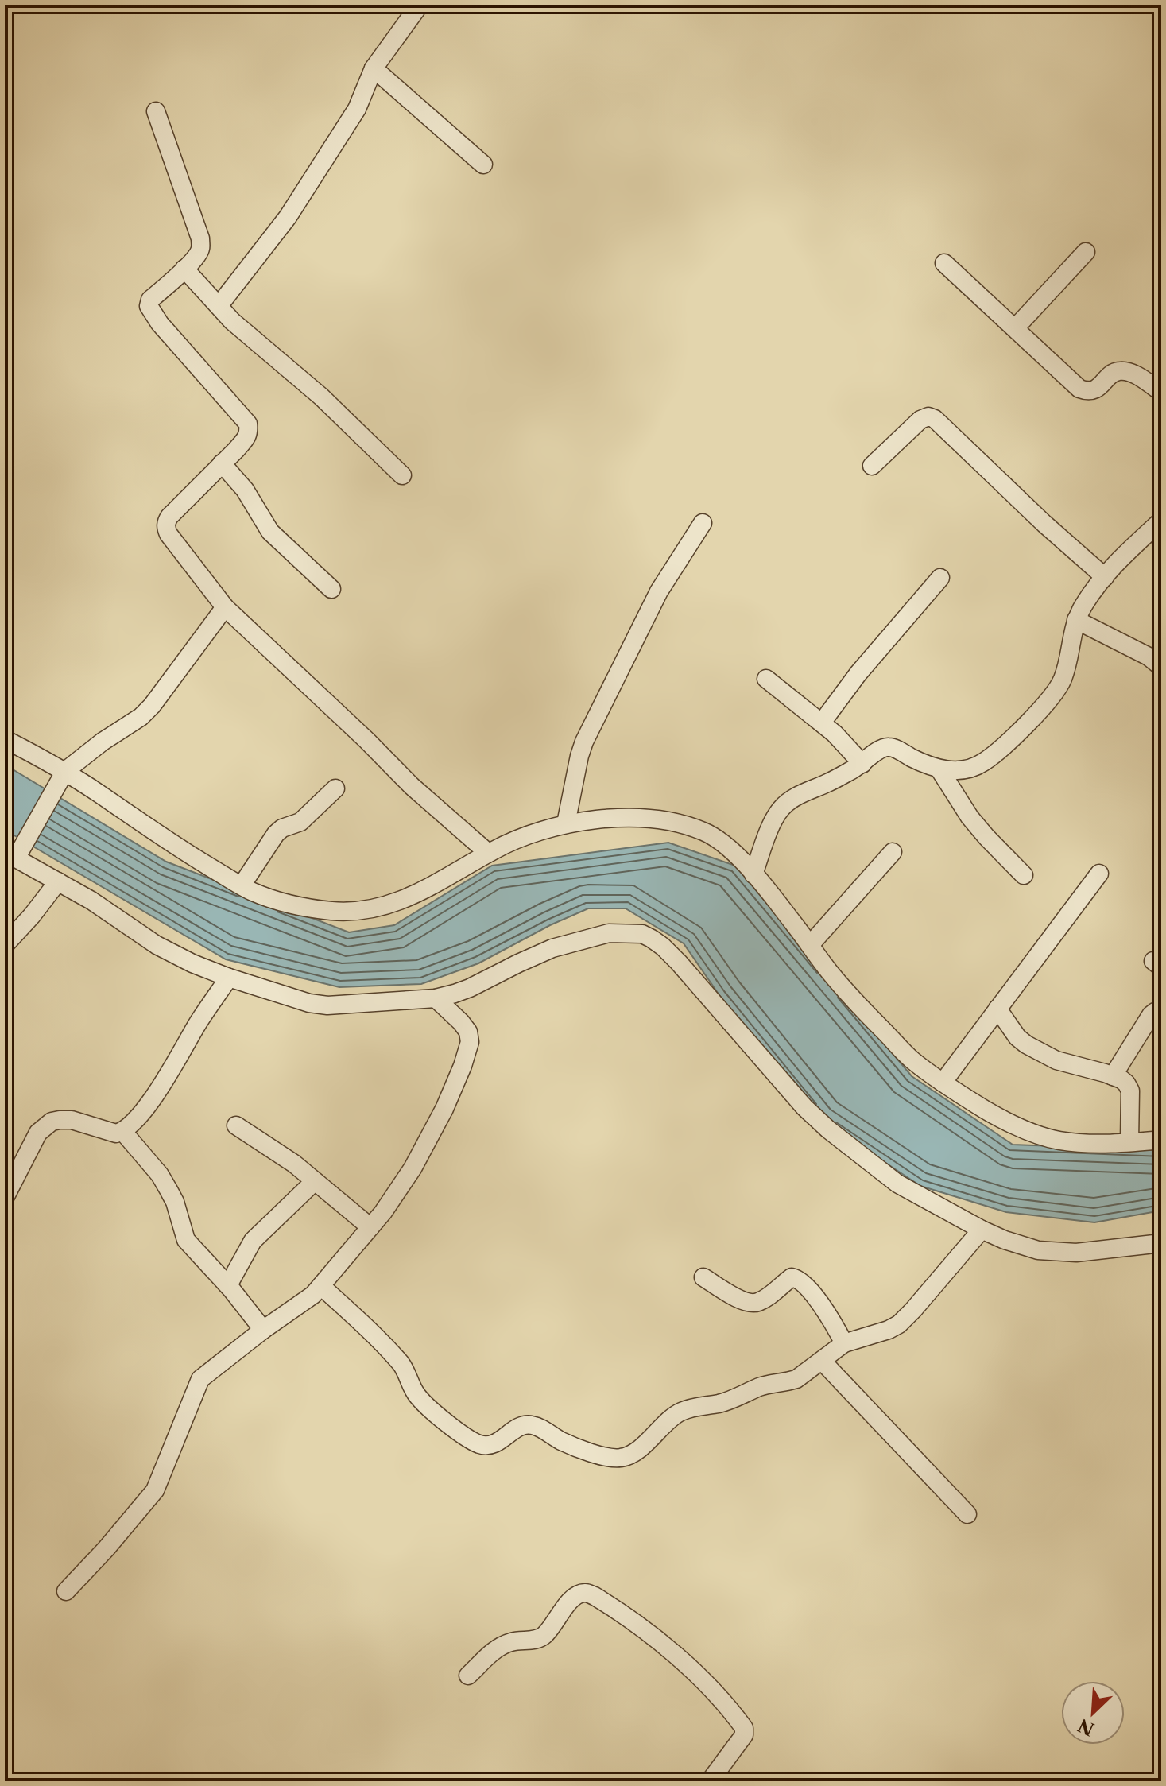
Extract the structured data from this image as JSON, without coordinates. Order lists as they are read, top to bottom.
{
  "north": "bottom left"
}
